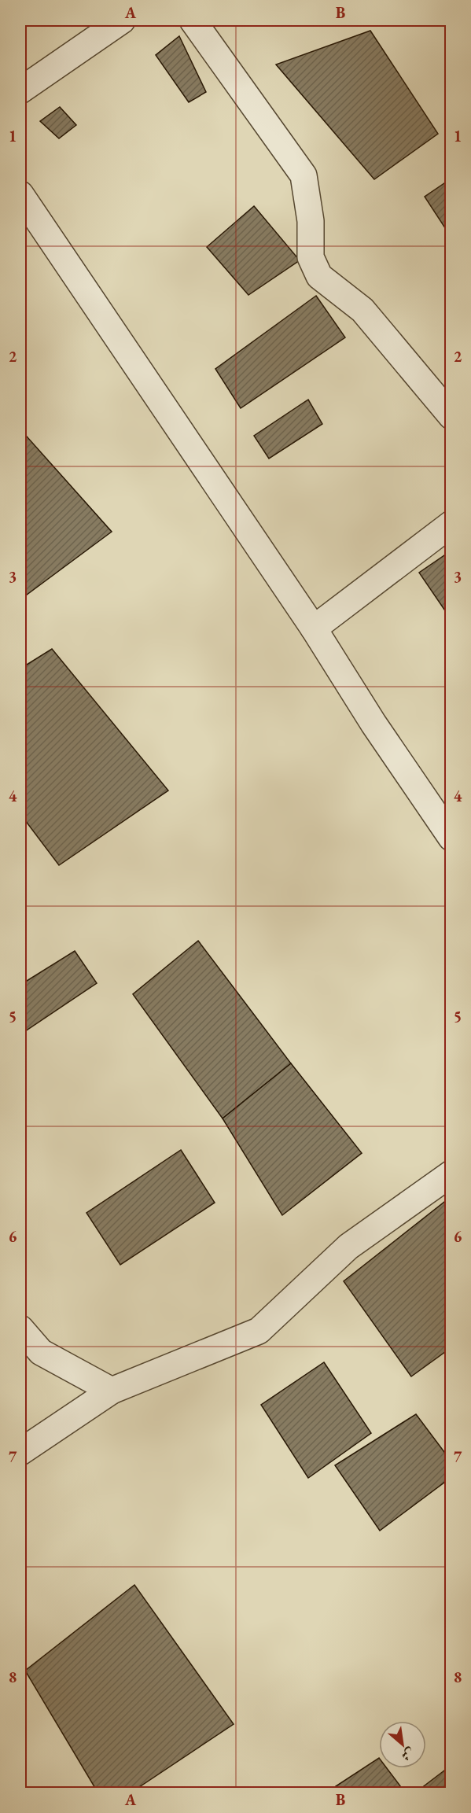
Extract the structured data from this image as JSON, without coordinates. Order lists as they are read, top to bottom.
{
  "north": "bottom right",
  "grid": {
    "columns": ["A", "B"],
    "rows": [
      "1",
      "2",
      "3",
      "4",
      "5",
      "6",
      "7",
      "8"
    ]
  }
}
